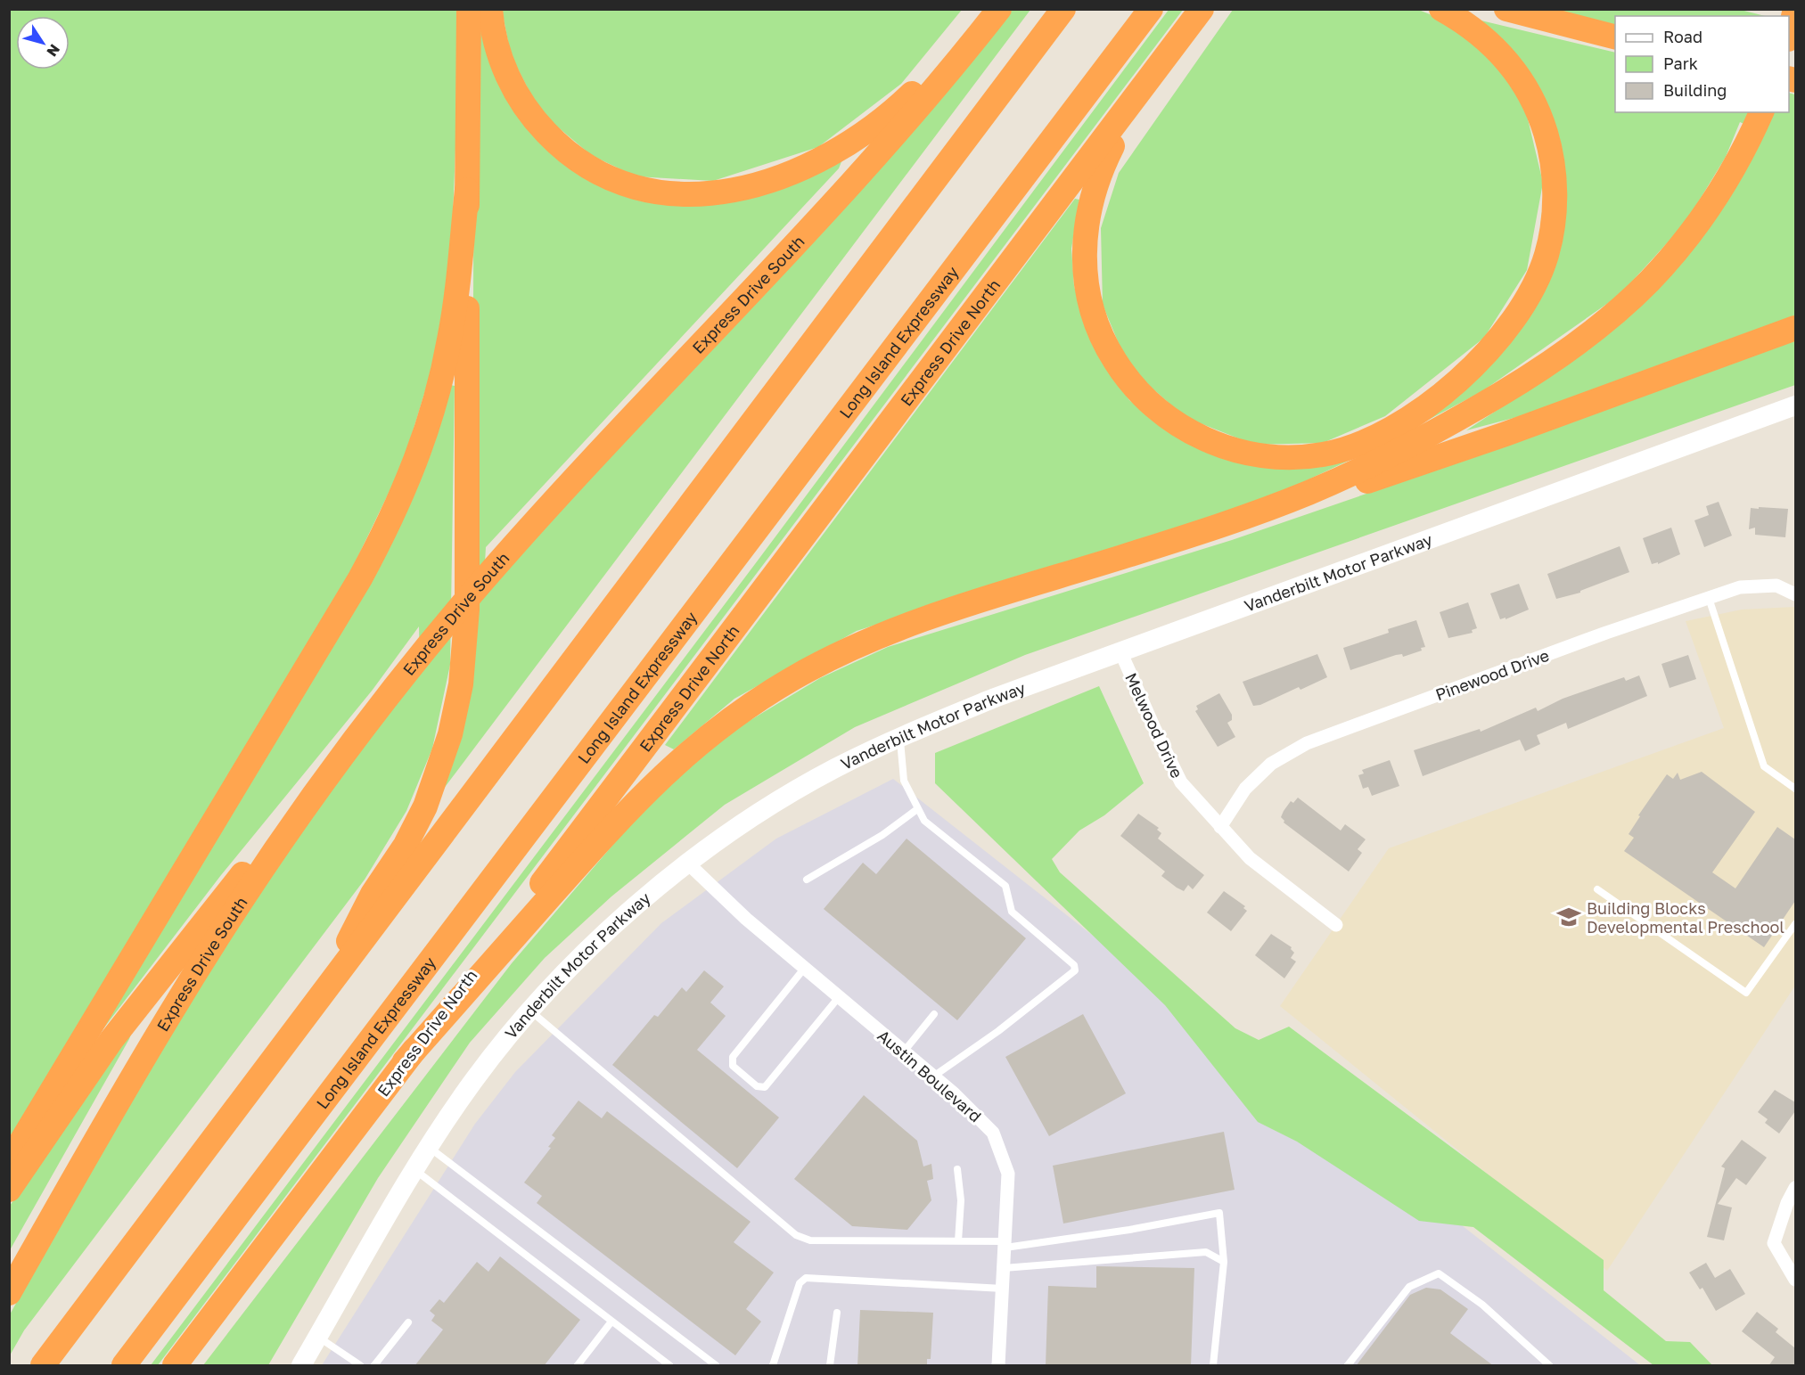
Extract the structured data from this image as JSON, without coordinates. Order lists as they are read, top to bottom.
{
  "streets": {
    "highway": ["Express Drive South", "Long Island Expressway", "Express Drive North"],
    "main road": ["Vanderbilt Motor Parkway"],
    "street": ["Pinewood Drive", "Melwood Drive", "Austin Boulevard"]
  },
  "crossings": [
    ["Vanderbilt Motor Parkway", "Melwood Drive"],
    ["Vanderbilt Motor Parkway", "Austin Boulevard"],
    ["Pinewood Drive", "Melwood Drive"]
  ],
  "places": {
    "school or university": ["Building Blocks Developmental Preschool"]
  },
  "legend": ["Road", "Park", "Building"],
  "north": "bottom right"
}
